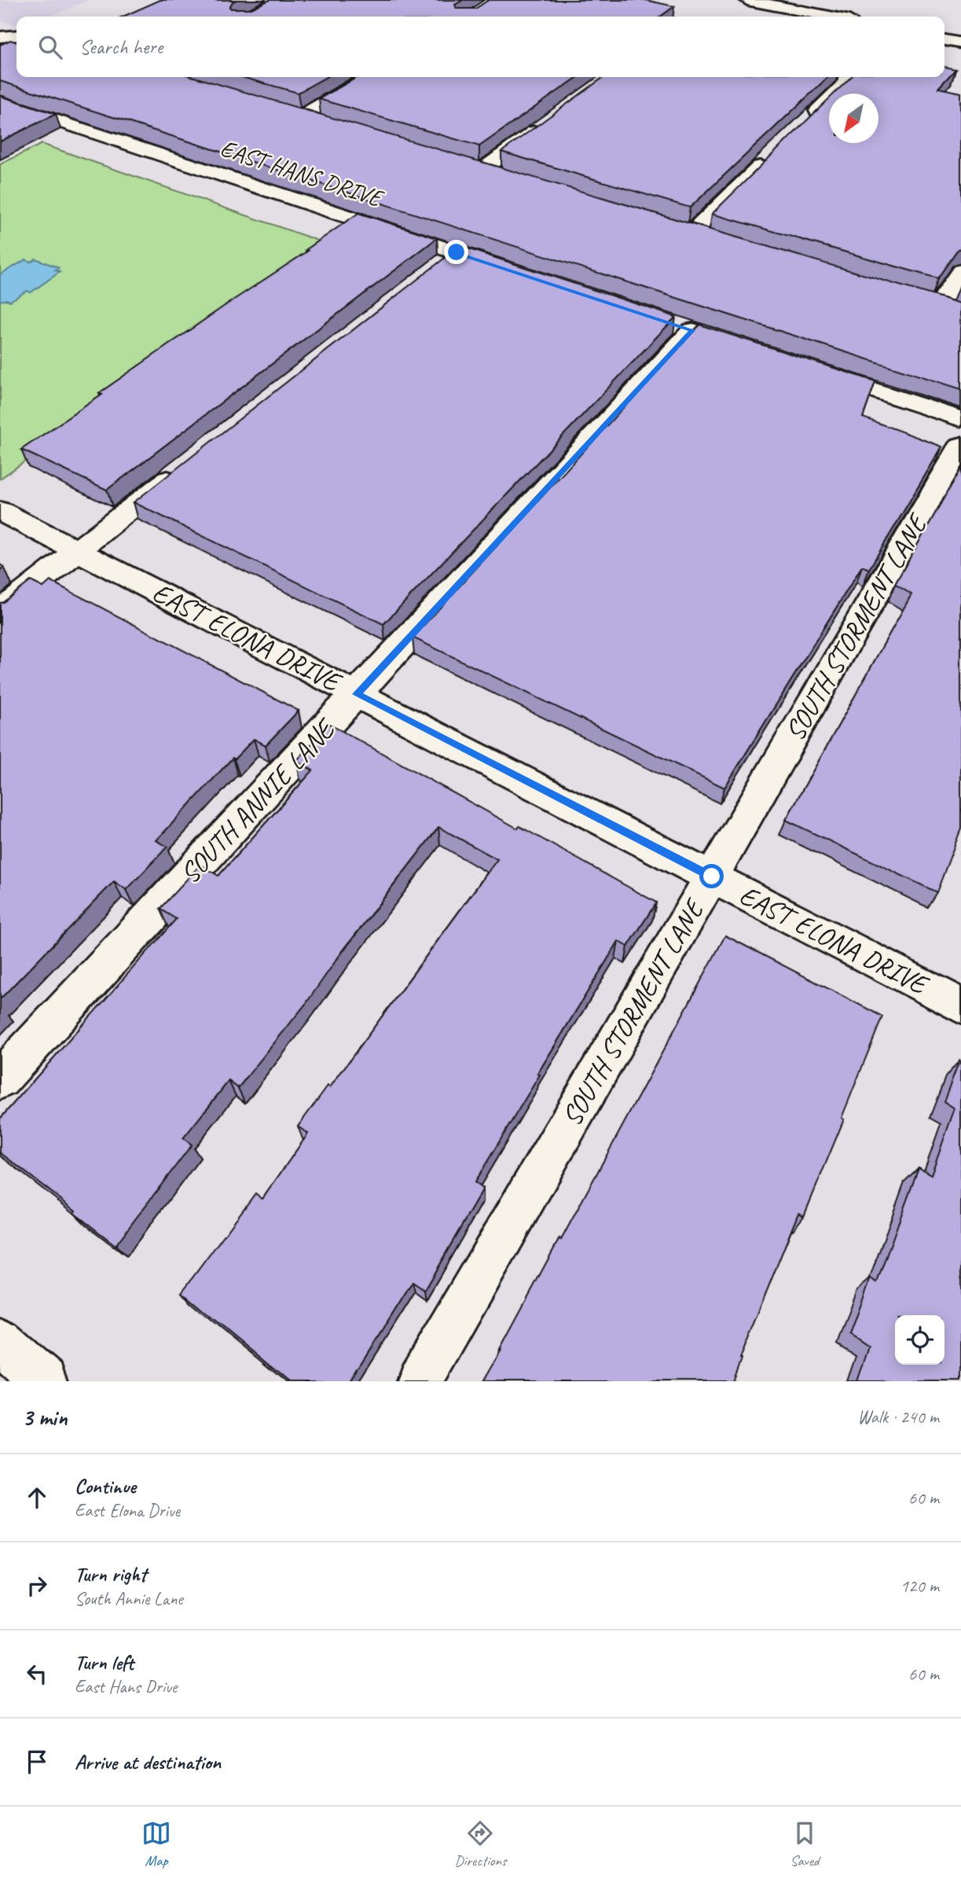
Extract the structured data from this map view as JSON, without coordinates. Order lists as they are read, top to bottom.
{
  "streets": {
    "street": [
      "EAST HANS DRIVE",
      "SOUTH STORMENT LANE",
      "EAST ELONA DRIVE",
      "SOUTH ANNIE LANE"
    ]
  },
  "crossings": [
    ["SOUTH STORMENT LANE", "EAST ELONA DRIVE"],
    ["EAST ELONA DRIVE", "SOUTH ANNIE LANE"]
  ],
  "north": "bottom left",
  "page": {
    "search": "Search here",
    "heading": ["3 min", "Walk · 240 m"],
    "list": [
      ["Continue", "East Elona Drive", "60 m"],
      ["Turn right", "South Annie Lane", "120 m"],
      ["Turn left", "East Hans Drive", "60 m"],
      "Arrive at destination"
    ],
    "nav": ["Map", "Directions", "Saved"]
  }
}
